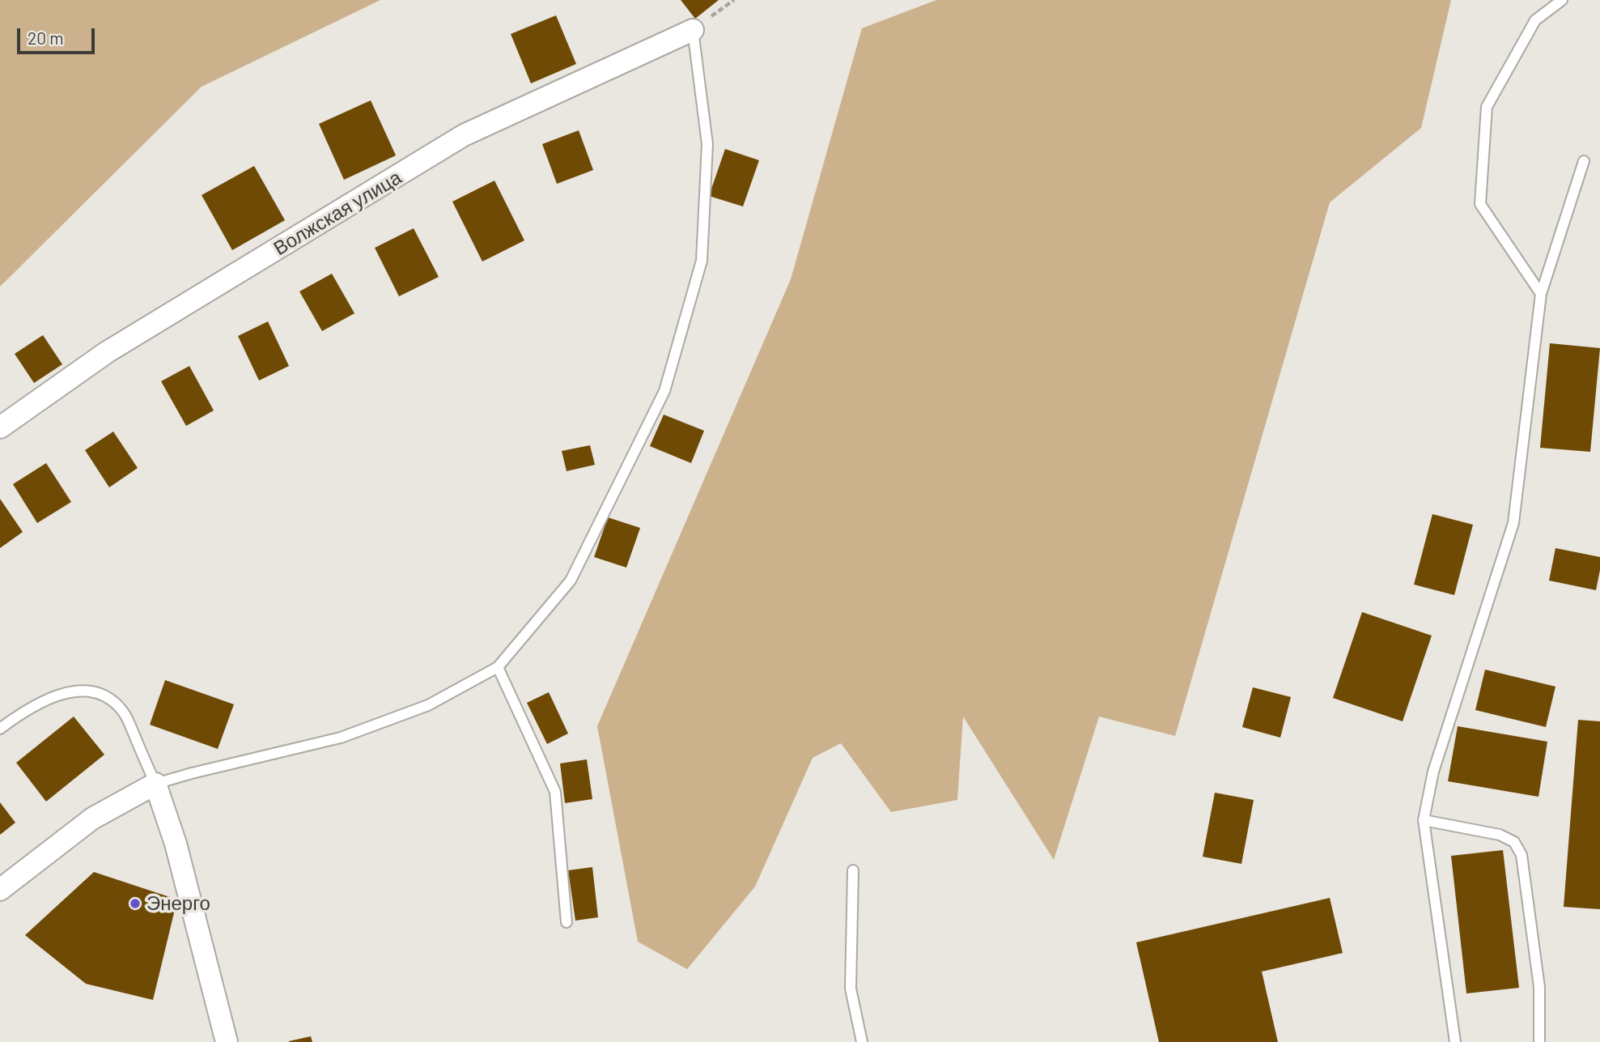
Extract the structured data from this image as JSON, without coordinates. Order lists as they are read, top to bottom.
{
  "streets": {
    "street": ["Волжская улица"]
  },
  "places": ["Энерго"],
  "scale_bar": "20 m"
}
